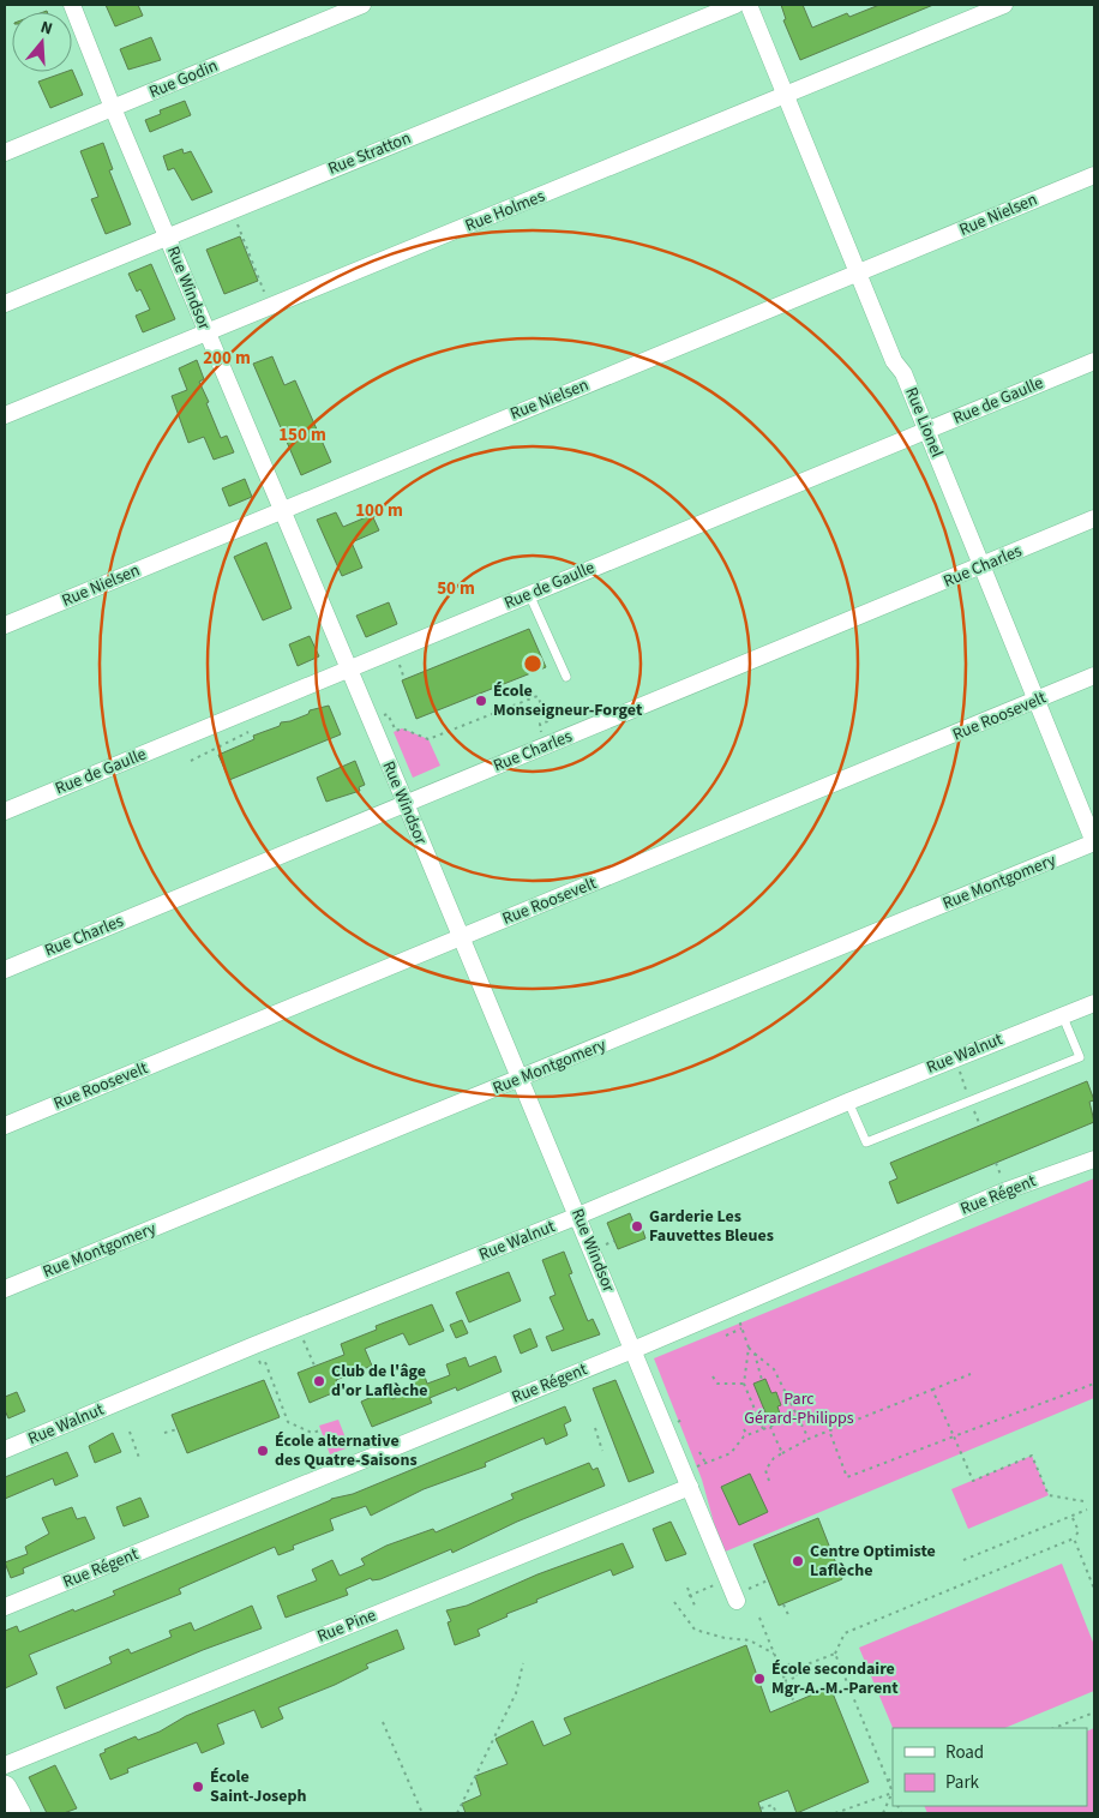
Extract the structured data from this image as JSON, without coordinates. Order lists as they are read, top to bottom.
{
  "streets": {
    "street": [
      "Rue Godin",
      "Rue Stratton",
      "Rue Holmes",
      "Rue Nielsen",
      "Rue Windsor",
      "Rue de Gaulle",
      "Rue Lionel",
      "Rue Charles",
      "Rue Roosevelt",
      "Rue Montgomery",
      "Rue Walnut",
      "Rue Régent",
      "Rue Pine"
    ]
  },
  "crossings": [
    ["Rue Godin", "Rue Windsor"],
    ["Rue Stratton", "Rue Windsor"],
    ["Rue Holmes", "Rue Windsor"],
    ["Rue Holmes", "Rue Lionel"],
    ["Rue Nielsen", "Rue Windsor"],
    ["Rue Nielsen", "Rue Lionel"],
    ["Rue Windsor", "Rue de Gaulle"],
    ["Rue Windsor", "Rue Charles"],
    ["Rue Windsor", "Rue Roosevelt"],
    ["Rue Windsor", "Rue Montgomery"],
    ["Rue Windsor", "Rue Walnut"],
    ["Rue Windsor", "Rue Régent"],
    ["Rue Windsor", "Rue Pine"],
    ["Rue de Gaulle", "Rue Lionel"],
    ["Rue Lionel", "Rue Charles"],
    ["Rue Lionel", "Rue Roosevelt"],
    ["Rue Lionel", "Rue Montgomery"]
  ],
  "parks": ["Parc Gérard-Philipps"],
  "places": [
    "École Monseigneur-Forget",
    "Garderie Les Fauvettes Bleues",
    "Club de l'âge d'or Laflèche",
    "École alternative des Quatre-Saisons",
    "Centre Optimiste Laflèche",
    "École secondaire Mgr-A.-M.-Parent",
    "École Saint-Joseph"
  ],
  "legend": ["Road", "Park"],
  "north": "top",
  "rings": [
    "200 m",
    "150 m",
    "100 m",
    "50 m"
  ]
}
